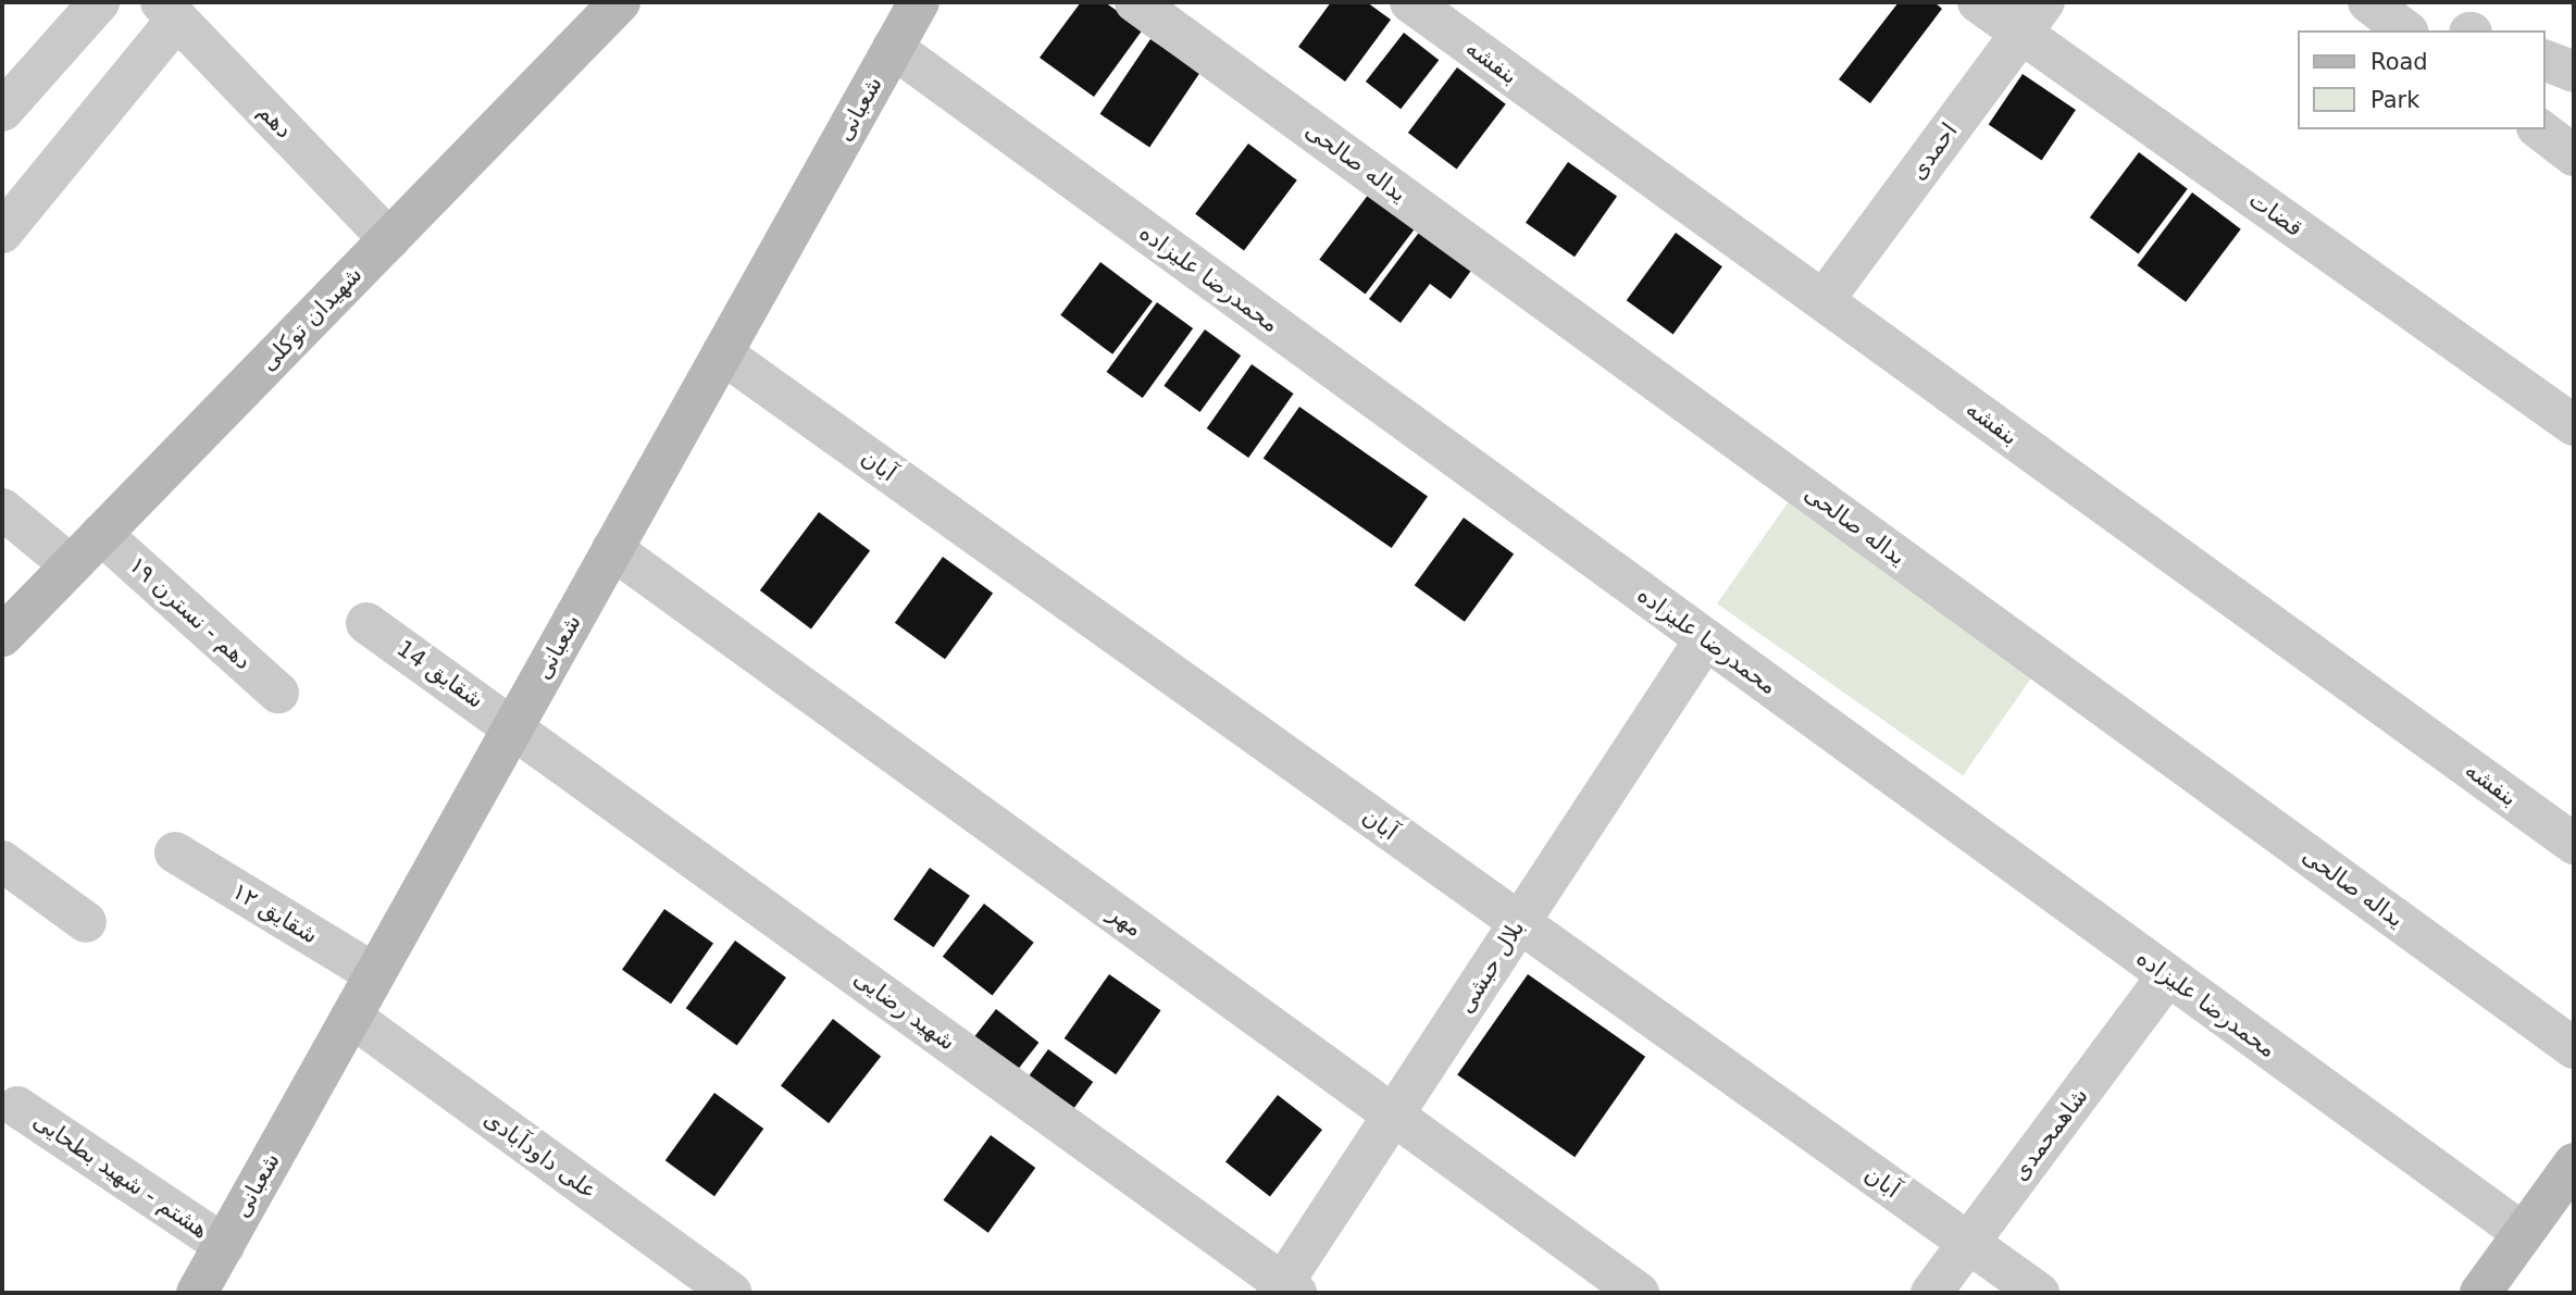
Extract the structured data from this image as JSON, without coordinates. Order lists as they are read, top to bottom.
{
  "streets": {
    "street": [
      "بنفشه",
      "شعبانی",
      "دهم",
      "احمدی",
      "یداله صالحی",
      "قضات",
      "محمدرضا علیزاده",
      "شهیدان توکلی",
      "آبان",
      "دهم - نسترن ۱۹",
      "شقایق 14",
      "شقایق ۱۲",
      "مهر",
      "بلال حبشی",
      "شهید رضایی",
      "شاهمحمدی",
      "علی داودآبادی",
      "هشتم - شهید بطحایی"
    ]
  },
  "crossings": [
    ["بنفشه", "احمدی"],
    ["شعبانی", "محمدرضا علیزاده"],
    ["شعبانی", "آبان"],
    ["شعبانی", "شقایق 14"],
    ["شعبانی", "شقایق ۱۲"],
    ["شعبانی", "مهر"],
    ["شعبانی", "شهید رضایی"],
    ["شعبانی", "علی داودآبادی"],
    ["شعبانی", "هشتم - شهید بطحایی"],
    ["دهم", "شهیدان توکلی"],
    ["احمدی", "قضات"],
    ["محمدرضا علیزاده", "بلال حبشی"],
    ["محمدرضا علیزاده", "شاهمحمدی"],
    ["شهیدان توکلی", "دهم - نسترن ۱۹"],
    ["آبان", "بلال حبشی"],
    ["آبان", "شاهمحمدی"],
    ["شقایق 14", "شهید رضایی"],
    ["مهر", "بلال حبشی"],
    ["بلال حبشی", "شهید رضایی"]
  ],
  "legend": ["Road", "Park"]
}
